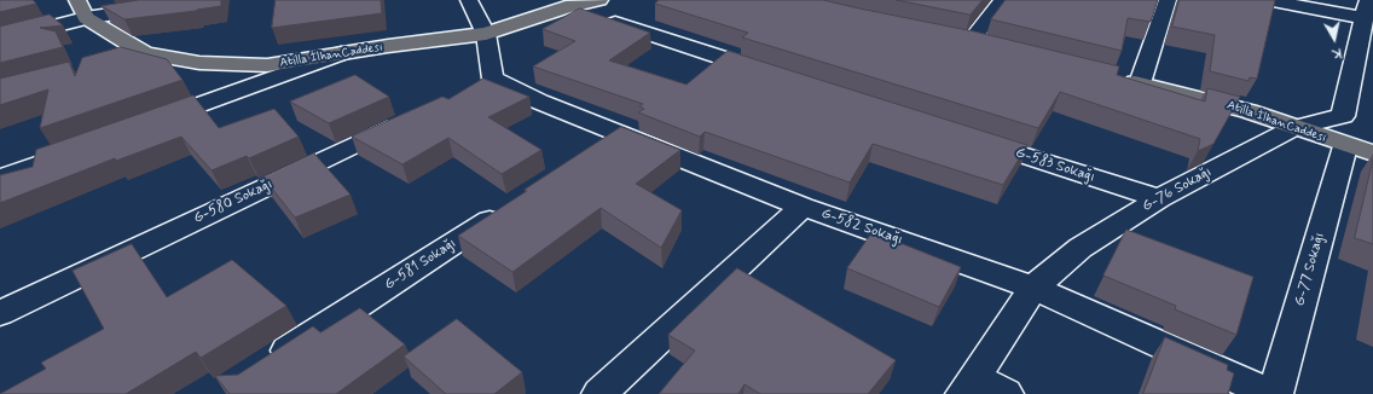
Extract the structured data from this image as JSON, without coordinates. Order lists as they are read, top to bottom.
{
  "streets": {
    "main road": ["Atilla İlhanCaddesi"],
    "street": [
      "G-583 Sokağı",
      "G-76 Sokağı",
      "G-580 Sokağı",
      "G-582 Sokağı",
      "G-581 Sokağı",
      "G-77 Sokağı"
    ]
  },
  "crossings": [
    ["Atilla İlhanCaddesi", "G-76 Sokağı"],
    ["Atilla İlhanCaddesi", "G-77 Sokağı"],
    ["G-583 Sokağı", "G-76 Sokağı"],
    ["G-76 Sokağı", "G-582 Sokağı"]
  ],
  "north": "bottom"
}
